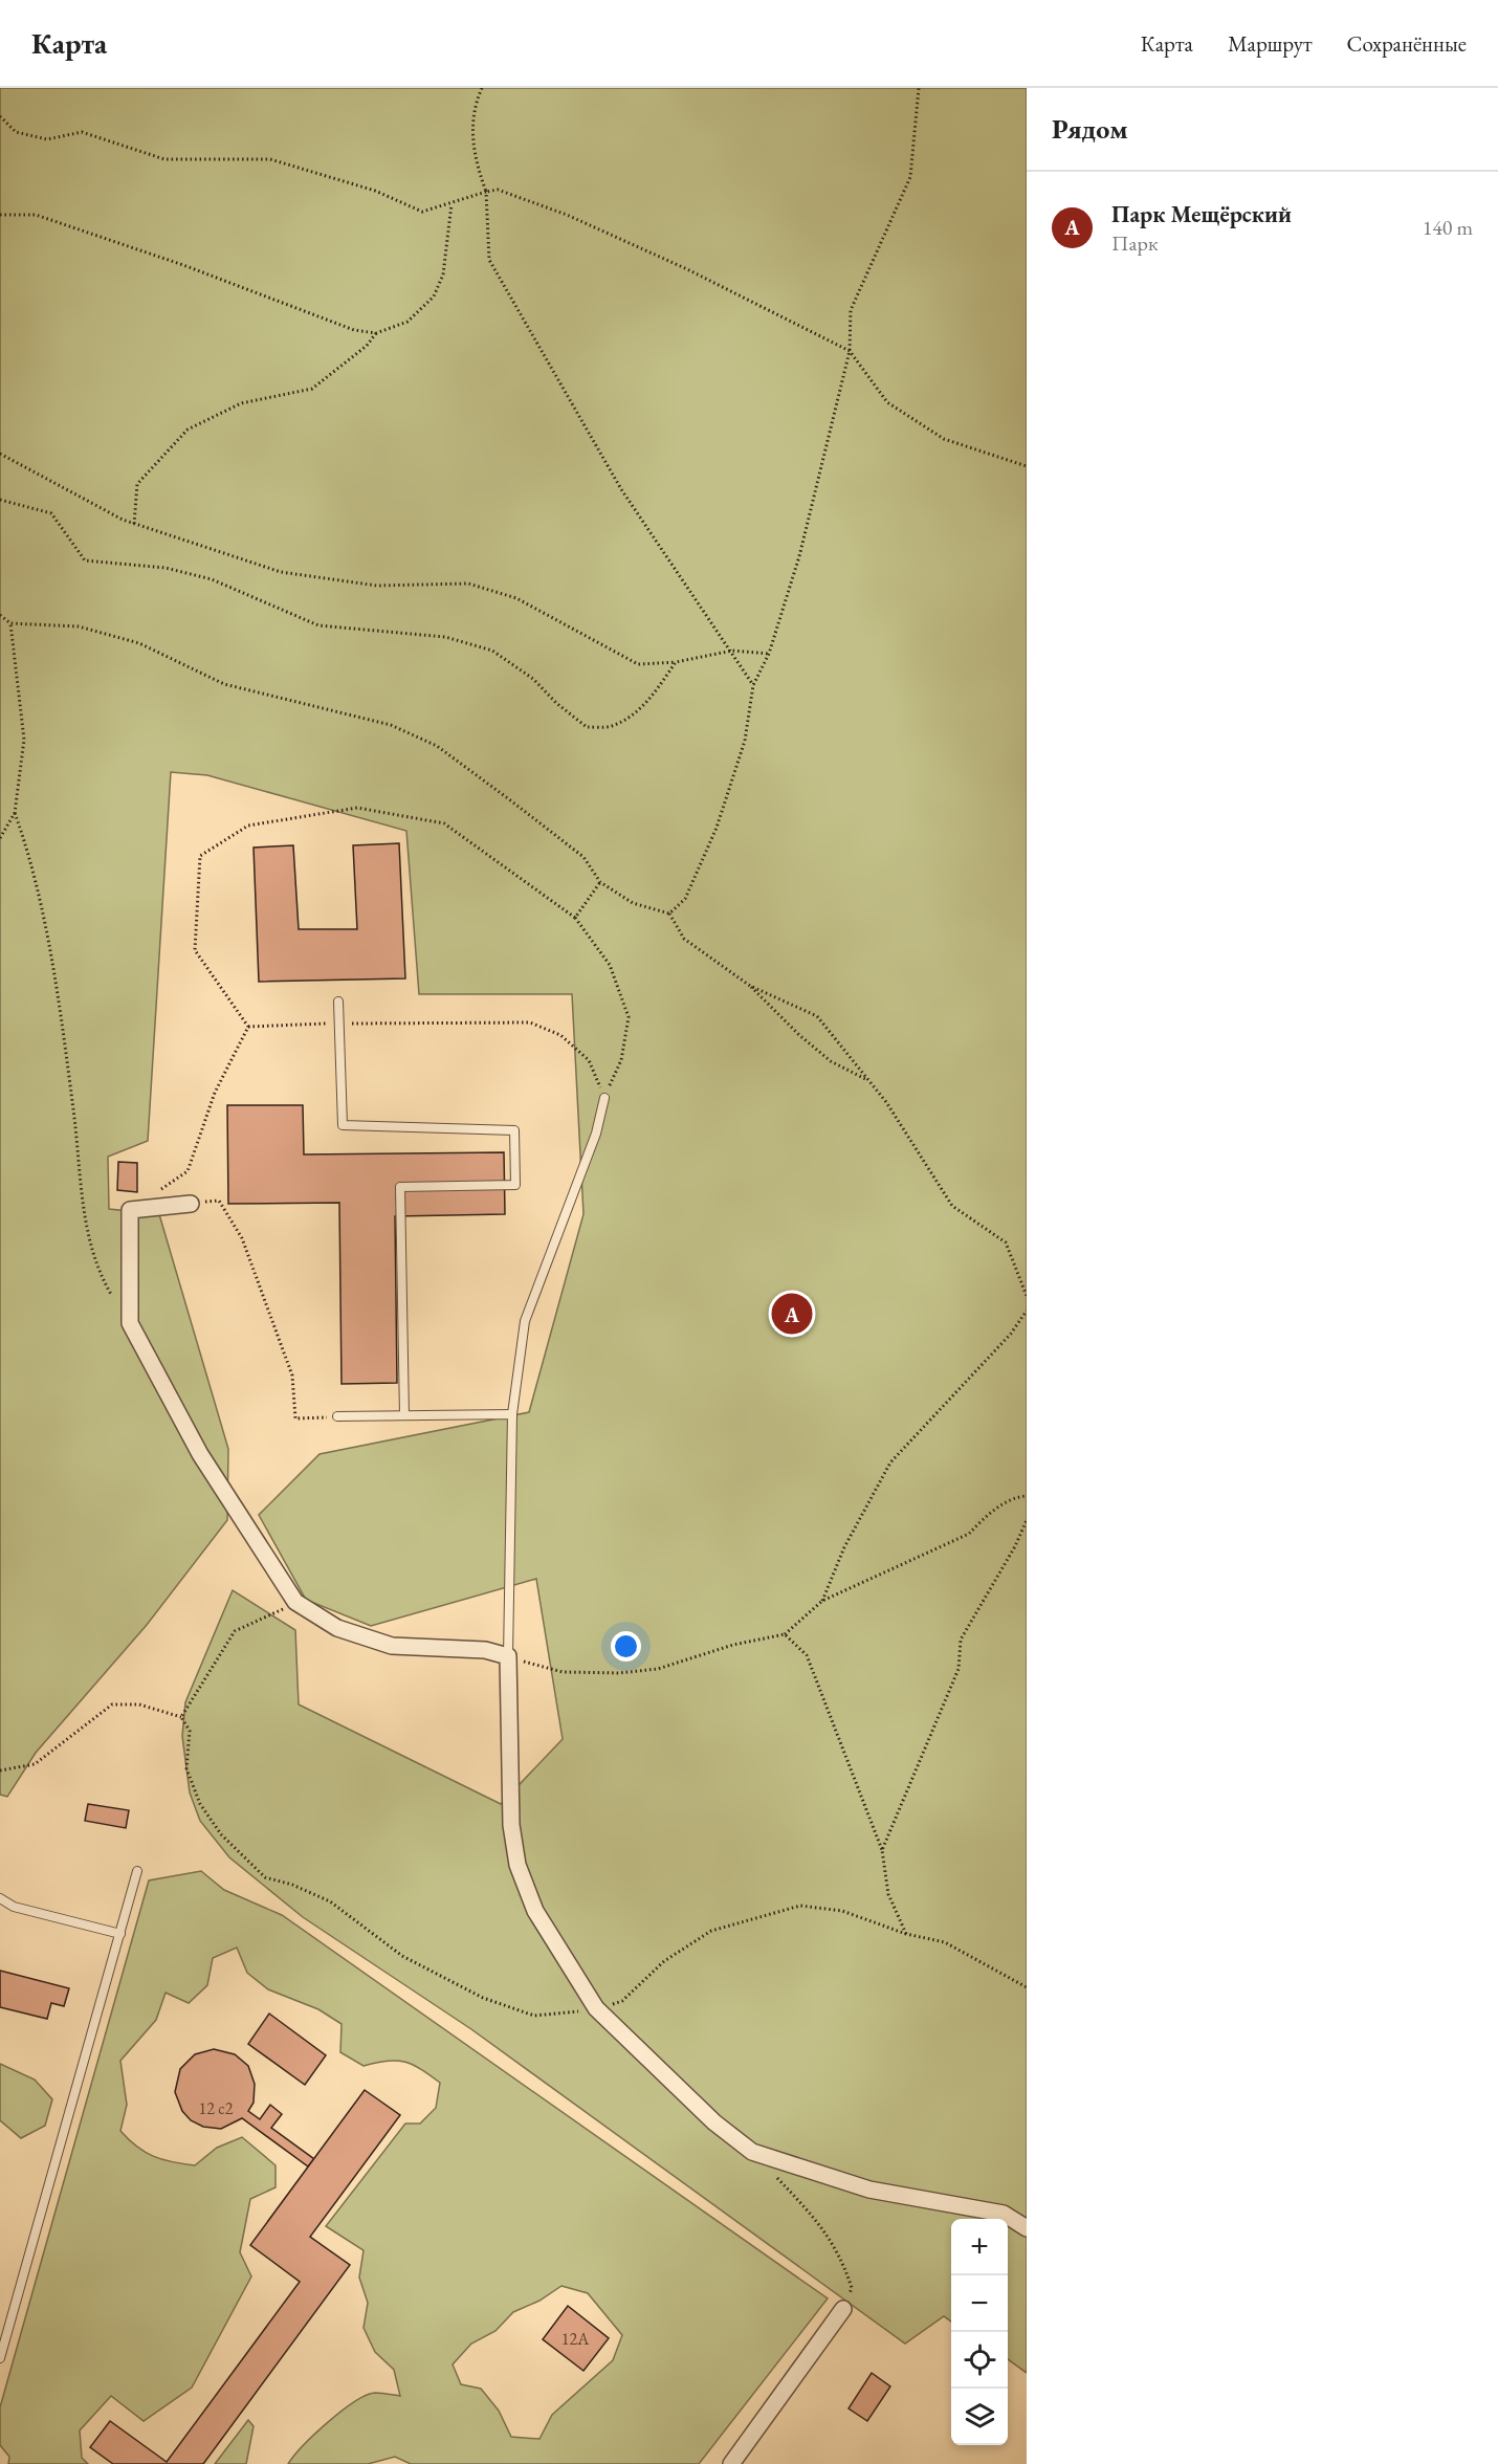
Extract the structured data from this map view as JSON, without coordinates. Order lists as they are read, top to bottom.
{
  "house_numbers": ["12 с2", "12А"],
  "page": {
    "header": "Карта",
    "nav": ["Карта", "Маршрут", "Сохранённые"],
    "heading": "Рядом",
    "list": [
      {
        "mark": "A",
        "name": "Парк Мещёрский",
        "note": "Парк",
        "value": "140 m"
      }
    ],
    "pins": "A",
    "map_buttons": ["+", "−"]
  }
}
